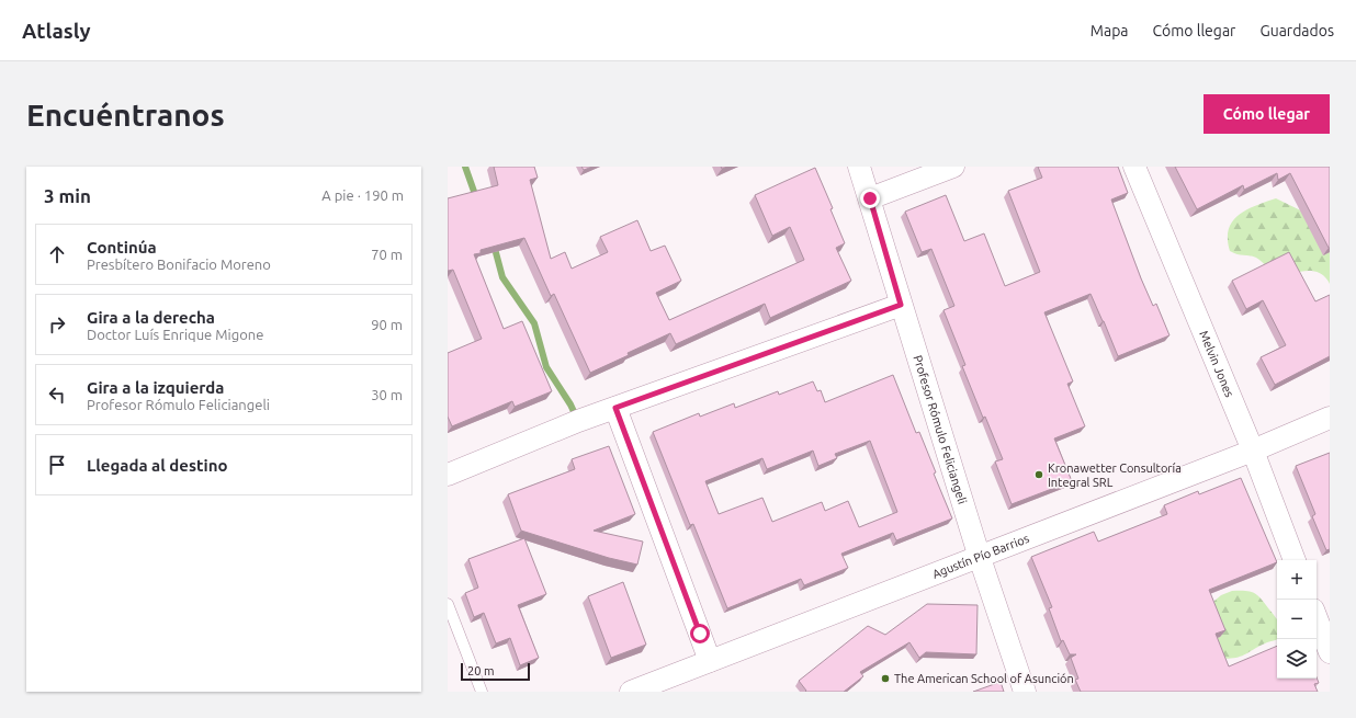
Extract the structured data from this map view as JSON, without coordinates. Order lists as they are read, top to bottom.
{
  "streets": {
    "street": ["Melvin Jones", "Profesor Rómulo Feliciangeli", "Agustín Pío Barrios"]
  },
  "crossings": [
    ["Melvin Jones", "Agustín Pío Barrios"],
    ["Profesor Rómulo Feliciangeli", "Agustín Pío Barrios"]
  ],
  "places": ["Kronawetter Consultoría Integral SRL", "The American School of Asunción"],
  "scale_bar": "20 m",
  "page": {
    "header": "Atlasly",
    "nav": ["Mapa", "Cómo llegar", "Guardados"],
    "buttons": "Cómo llegar",
    "title": "Encuéntranos",
    "heading": ["3 min", "A pie · 190 m"],
    "list": [
      ["Continúa", "Presbítero Bonifacio Moreno", "70 m"],
      ["Gira a la derecha", "Doctor Luís Enrique Migone", "90 m"],
      ["Gira a la izquierda", "Profesor Rómulo Feliciangeli", "30 m"],
      "Llegada al destino"
    ],
    "map_buttons": ["+", "−"],
    "scale": "20 m"
  }
}
